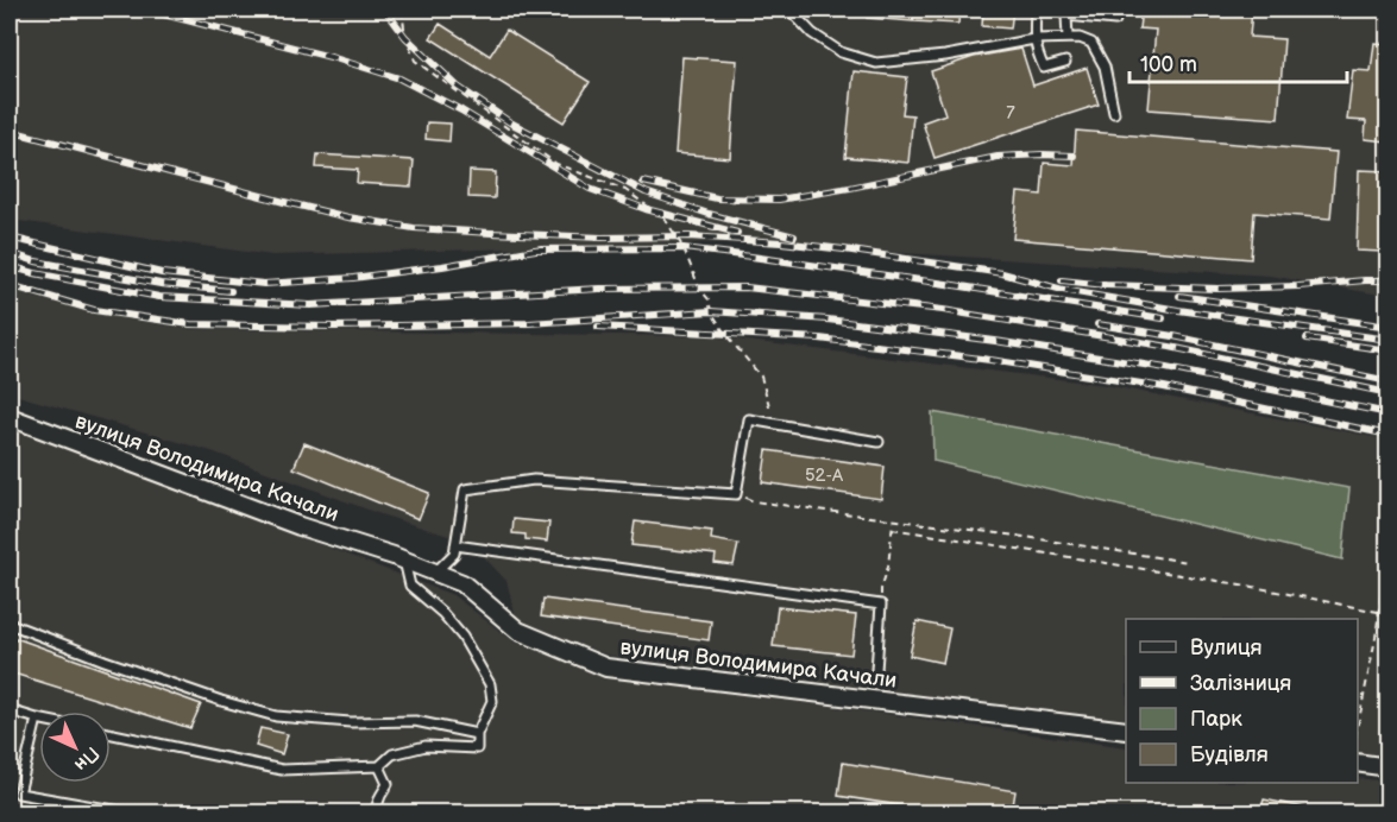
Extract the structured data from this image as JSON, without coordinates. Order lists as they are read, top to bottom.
{
  "streets": {
    "street": ["вулиця Володимира Качали"]
  },
  "house_numbers": ["7", "52-А"],
  "legend": [
    "Вулиця",
    "Залізниця",
    "Парк",
    "Будівля"
  ],
  "scale_bar": "100 m",
  "north": "bottom right"
}
